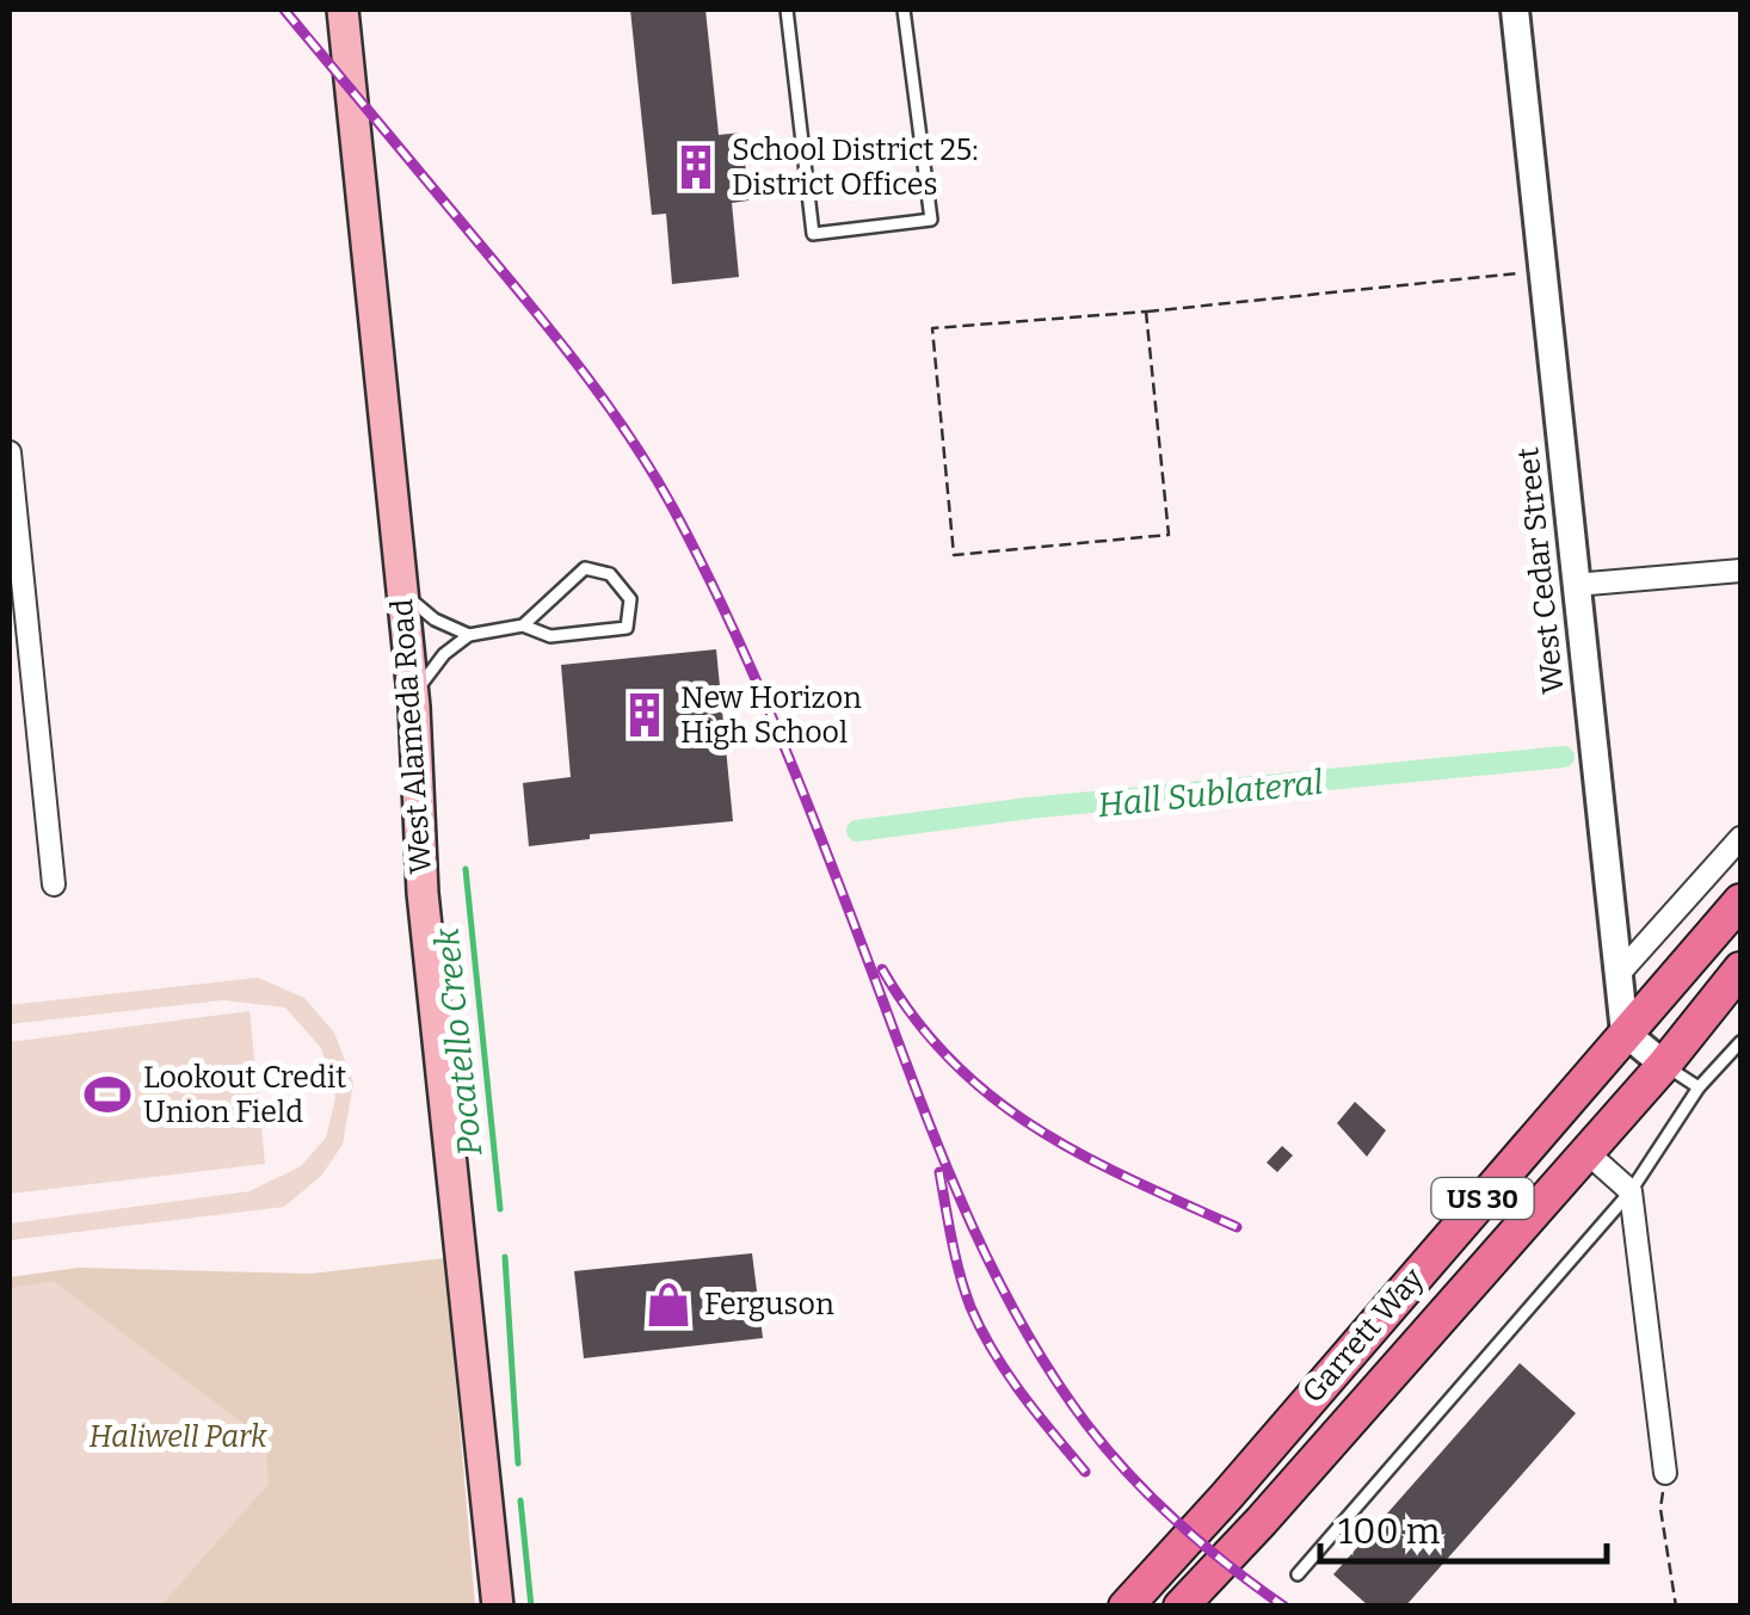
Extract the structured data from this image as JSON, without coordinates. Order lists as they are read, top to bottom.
{
  "streets": {
    "main road": ["West Alameda Road", "US 30", "Garrett Way"],
    "street": ["West Cedar Street"]
  },
  "crossings": [
    ["West Cedar Street", "Garrett Way"]
  ],
  "water": ["Hall Sublateral", "Pocatello Creek"],
  "parks": ["Haliwell Park"],
  "places": {
    "building": ["School District 25: District Offices", "New Horizon High School"],
    "sports": ["Lookout Credit Union Field"],
    "shop": ["Ferguson"]
  },
  "scale_bar": "100 m"
}
